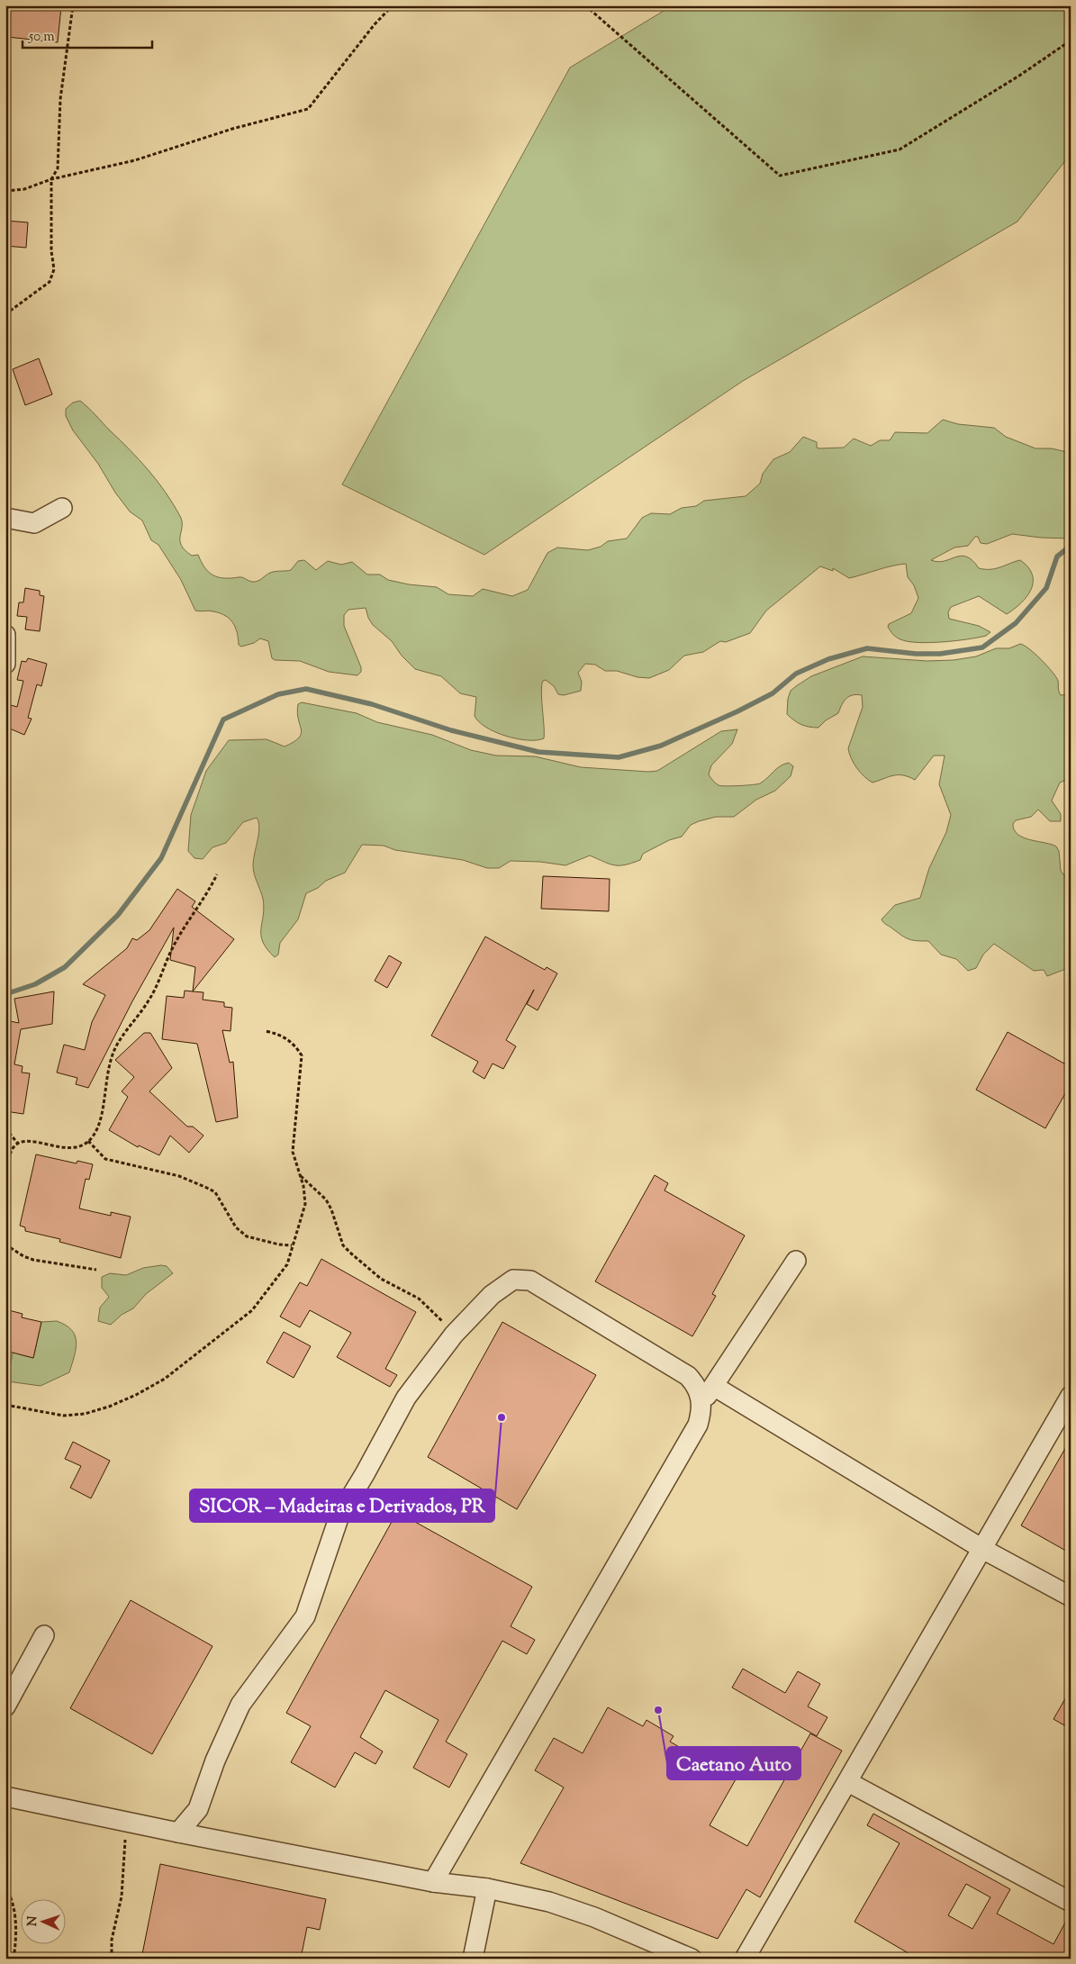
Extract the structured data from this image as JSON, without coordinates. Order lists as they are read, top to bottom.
{
  "places": ["SICOR – Madeiras e Derivados, PR", "Caetano Auto"],
  "scale_bar": "50 m",
  "north": "left"
}
